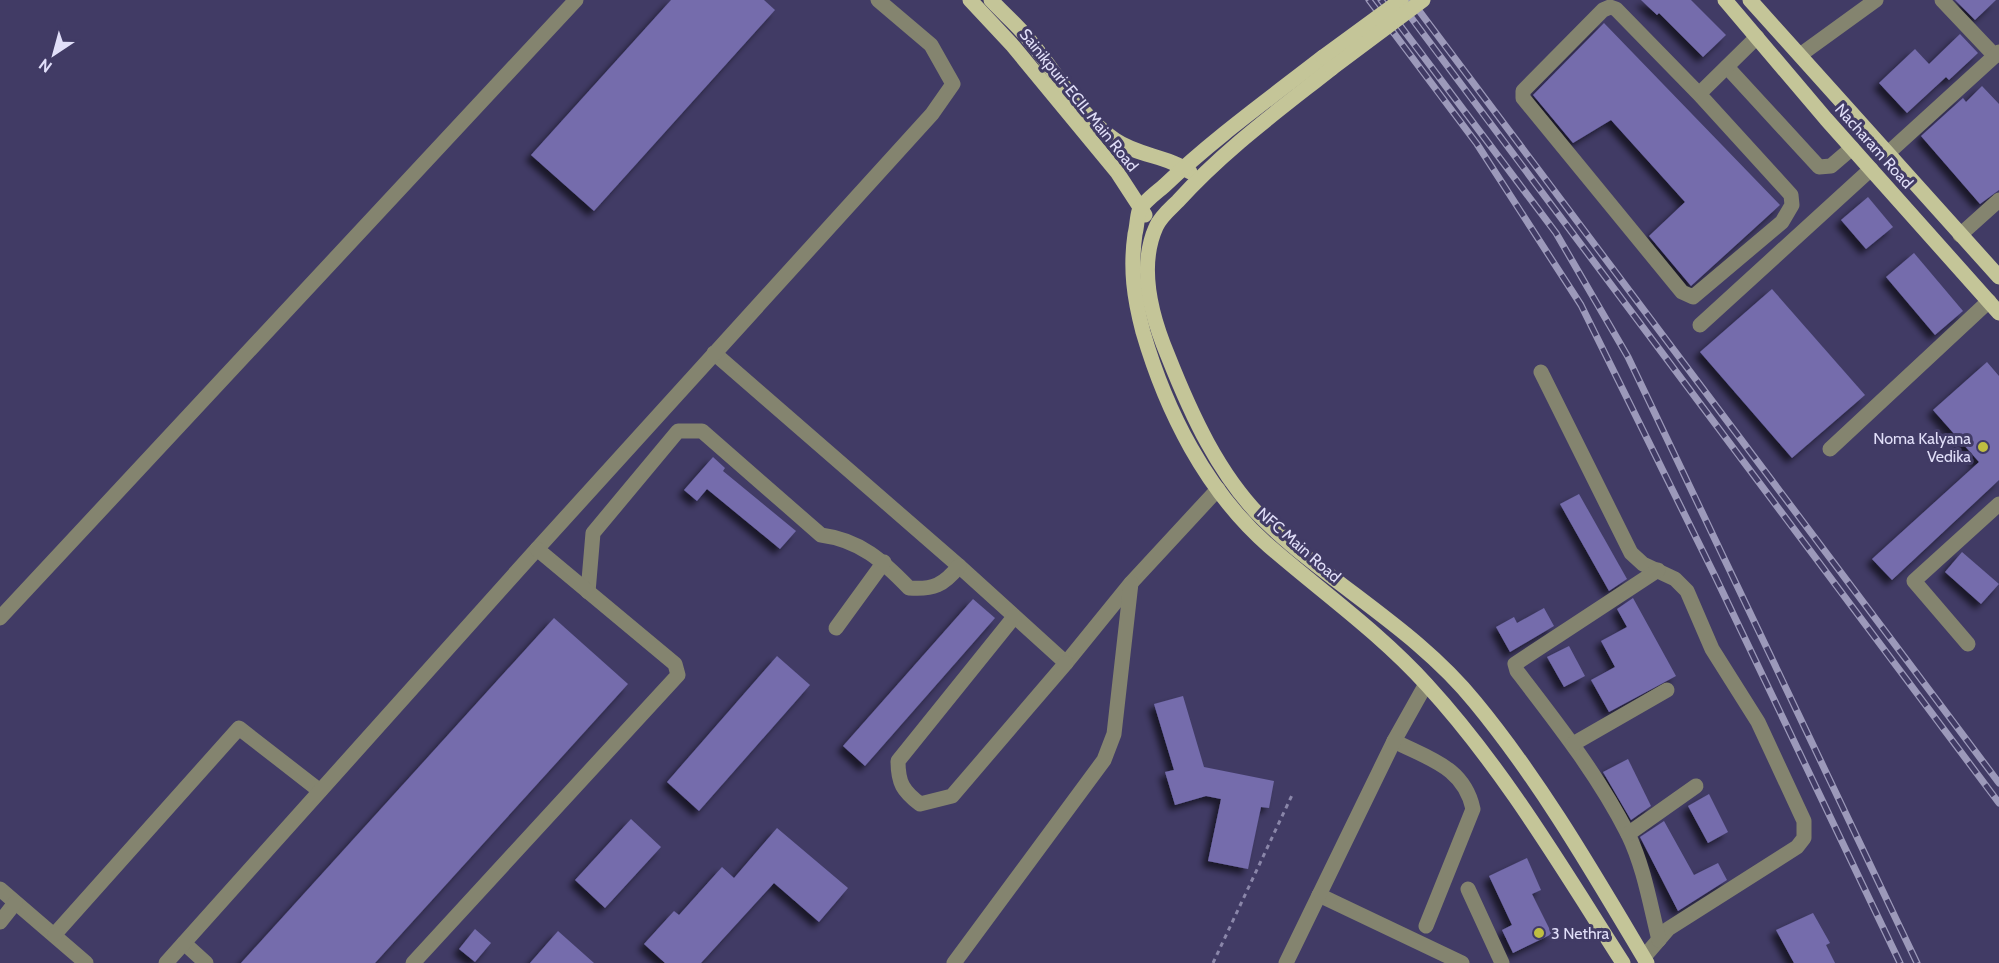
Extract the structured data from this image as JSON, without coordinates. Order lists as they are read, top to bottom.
{
  "streets": {
    "main road": ["Sainikpuri-ECIL Main Road", "Nacharam Road", "NFC Main Road"]
  },
  "crossings": [
    ["Sainikpuri-ECIL Main Road", "NFC Main Road"]
  ],
  "places": ["Noma Kalyana Vedika", "3 Nethra"],
  "north": "bottom left"
}
